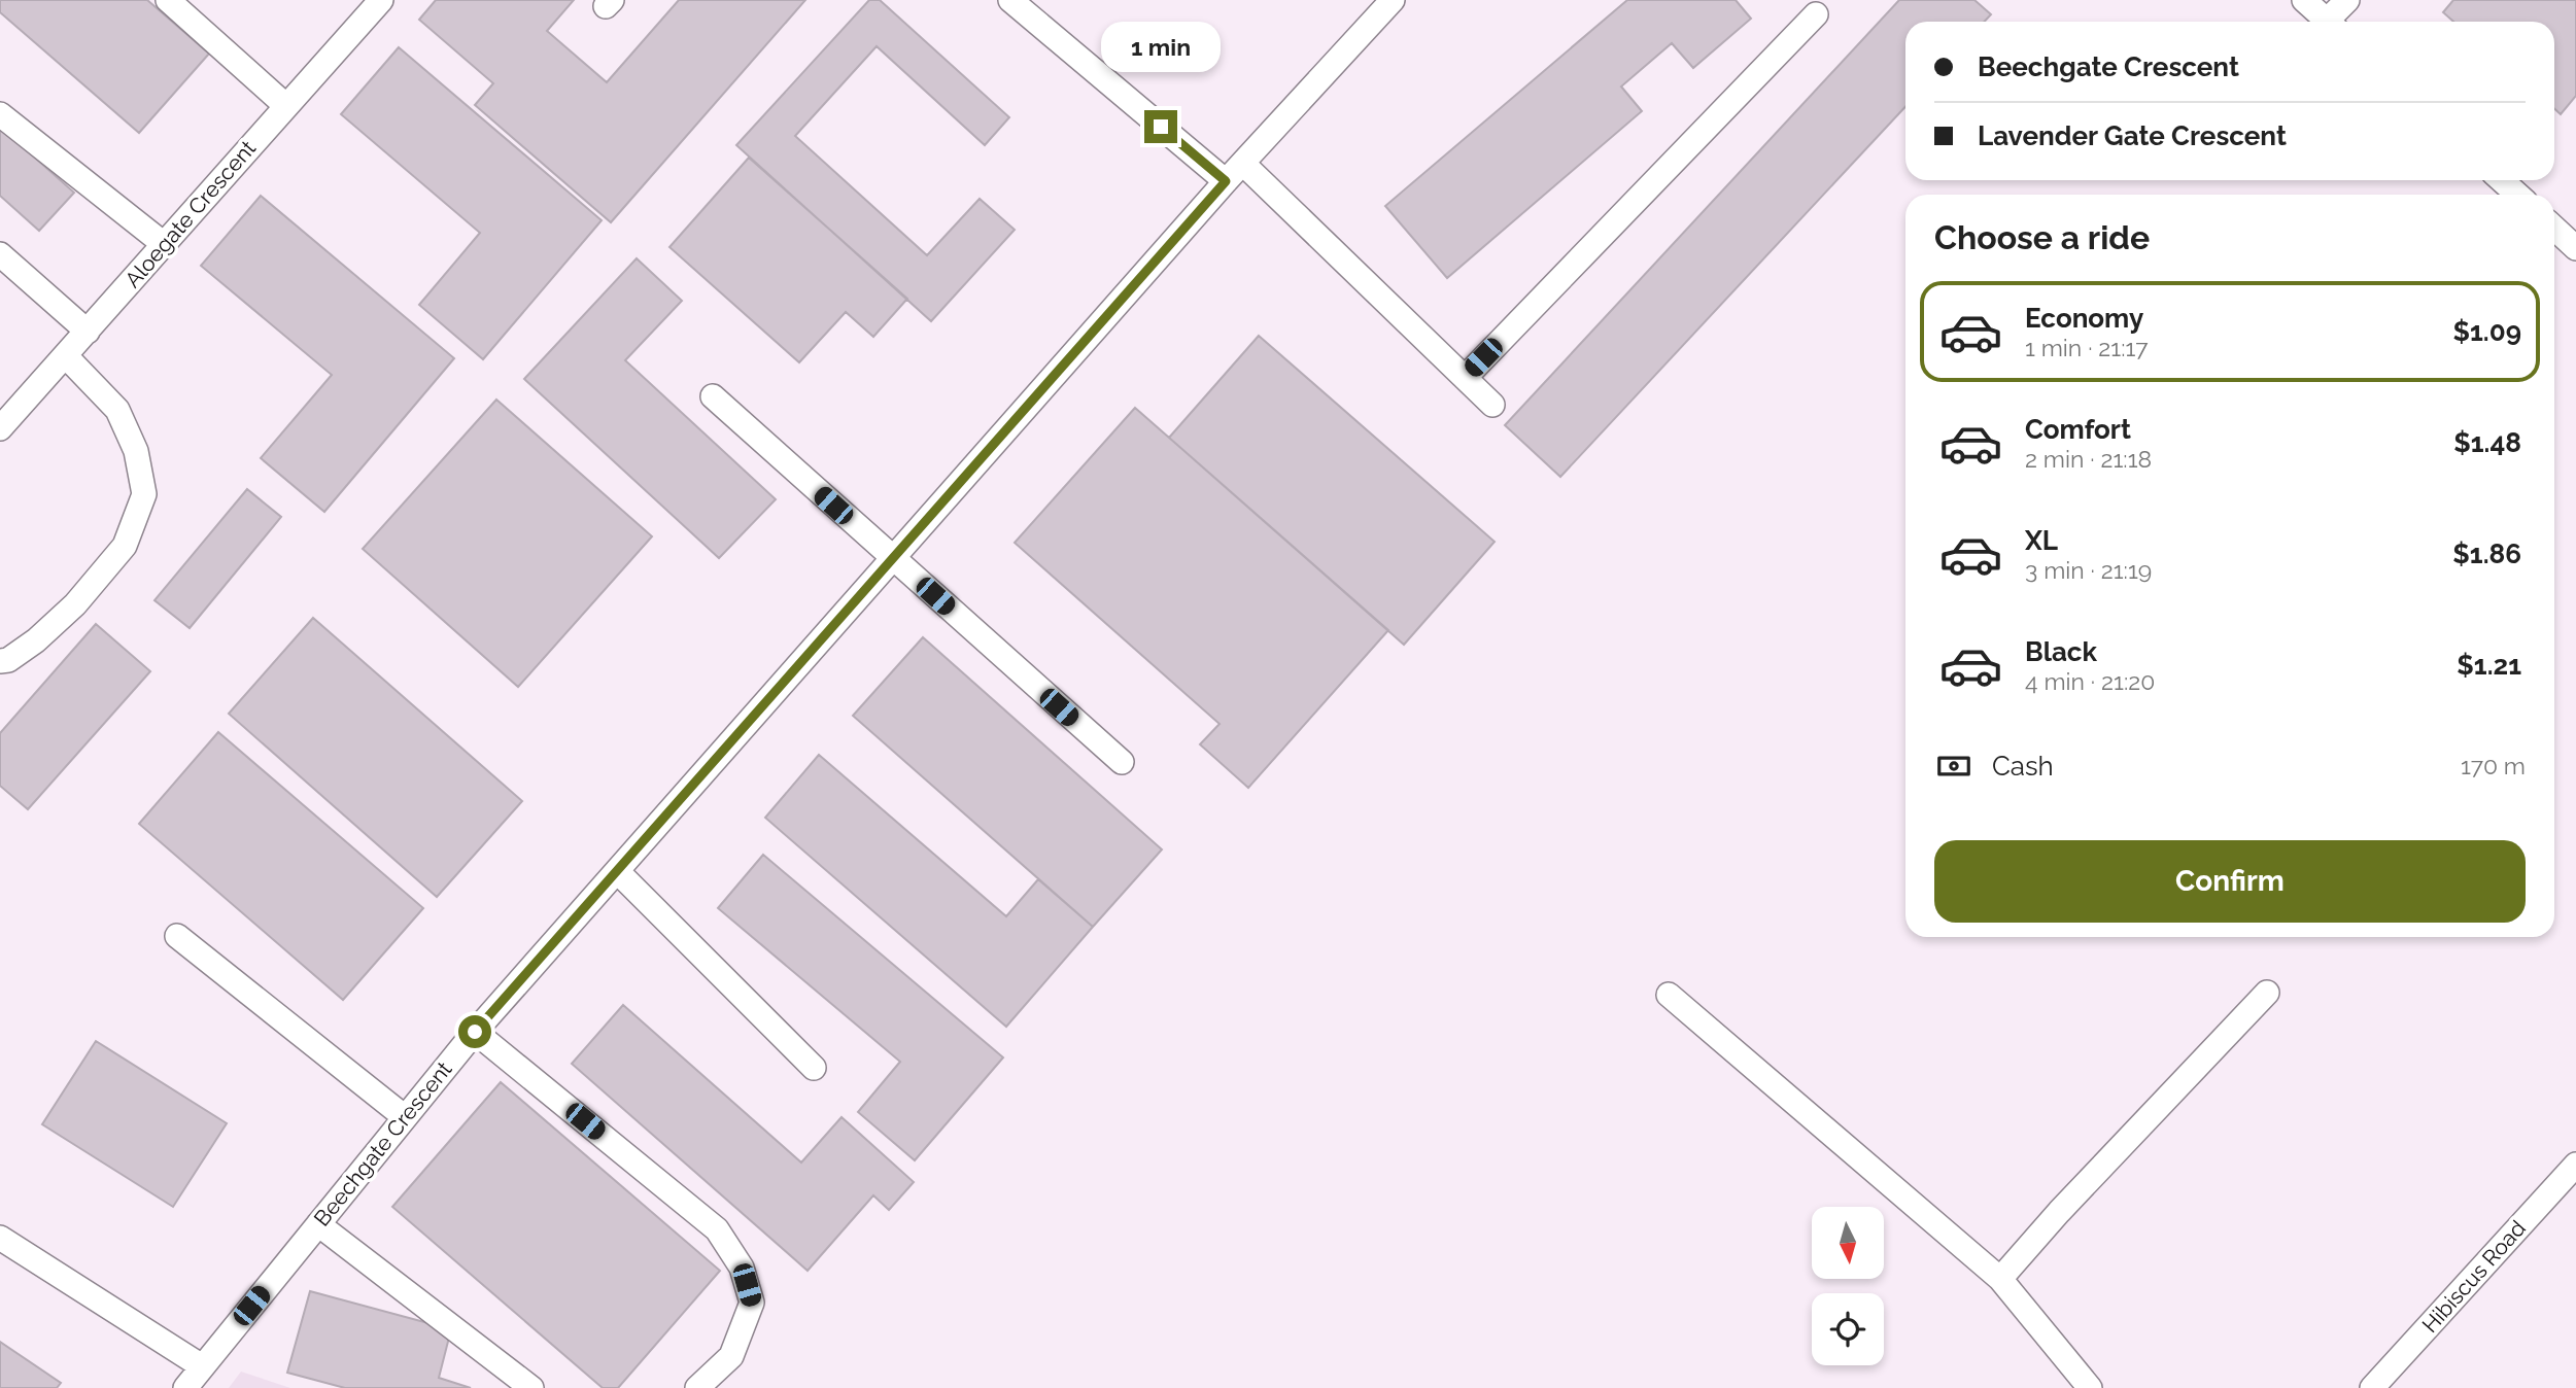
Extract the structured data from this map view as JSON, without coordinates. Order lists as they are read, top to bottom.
{
  "streets": {
    "lane": ["Aloegate Crescent", "Beechgate Crescent", "Hibiscus Road"]
  },
  "north": "bottom",
  "page": {
    "bubble": "1 min",
    "banner": ["Beechgate Crescent", "Lavender Gate Crescent"],
    "heading": "Choose a ride",
    "list": [
      {
        "name": "Economy",
        "note": "1 min · 21:17",
        "value": "$1.09"
      },
      {
        "name": "Comfort",
        "note": "2 min · 21:18",
        "value": "$1.48"
      },
      {
        "name": "XL",
        "note": "3 min · 21:19",
        "value": "$1.86"
      },
      {
        "name": "Black",
        "note": "4 min · 21:20",
        "value": "$1.21"
      }
    ],
    "pay": ["Cash", "170 m"],
    "buttons": "Confirm"
  }
}
